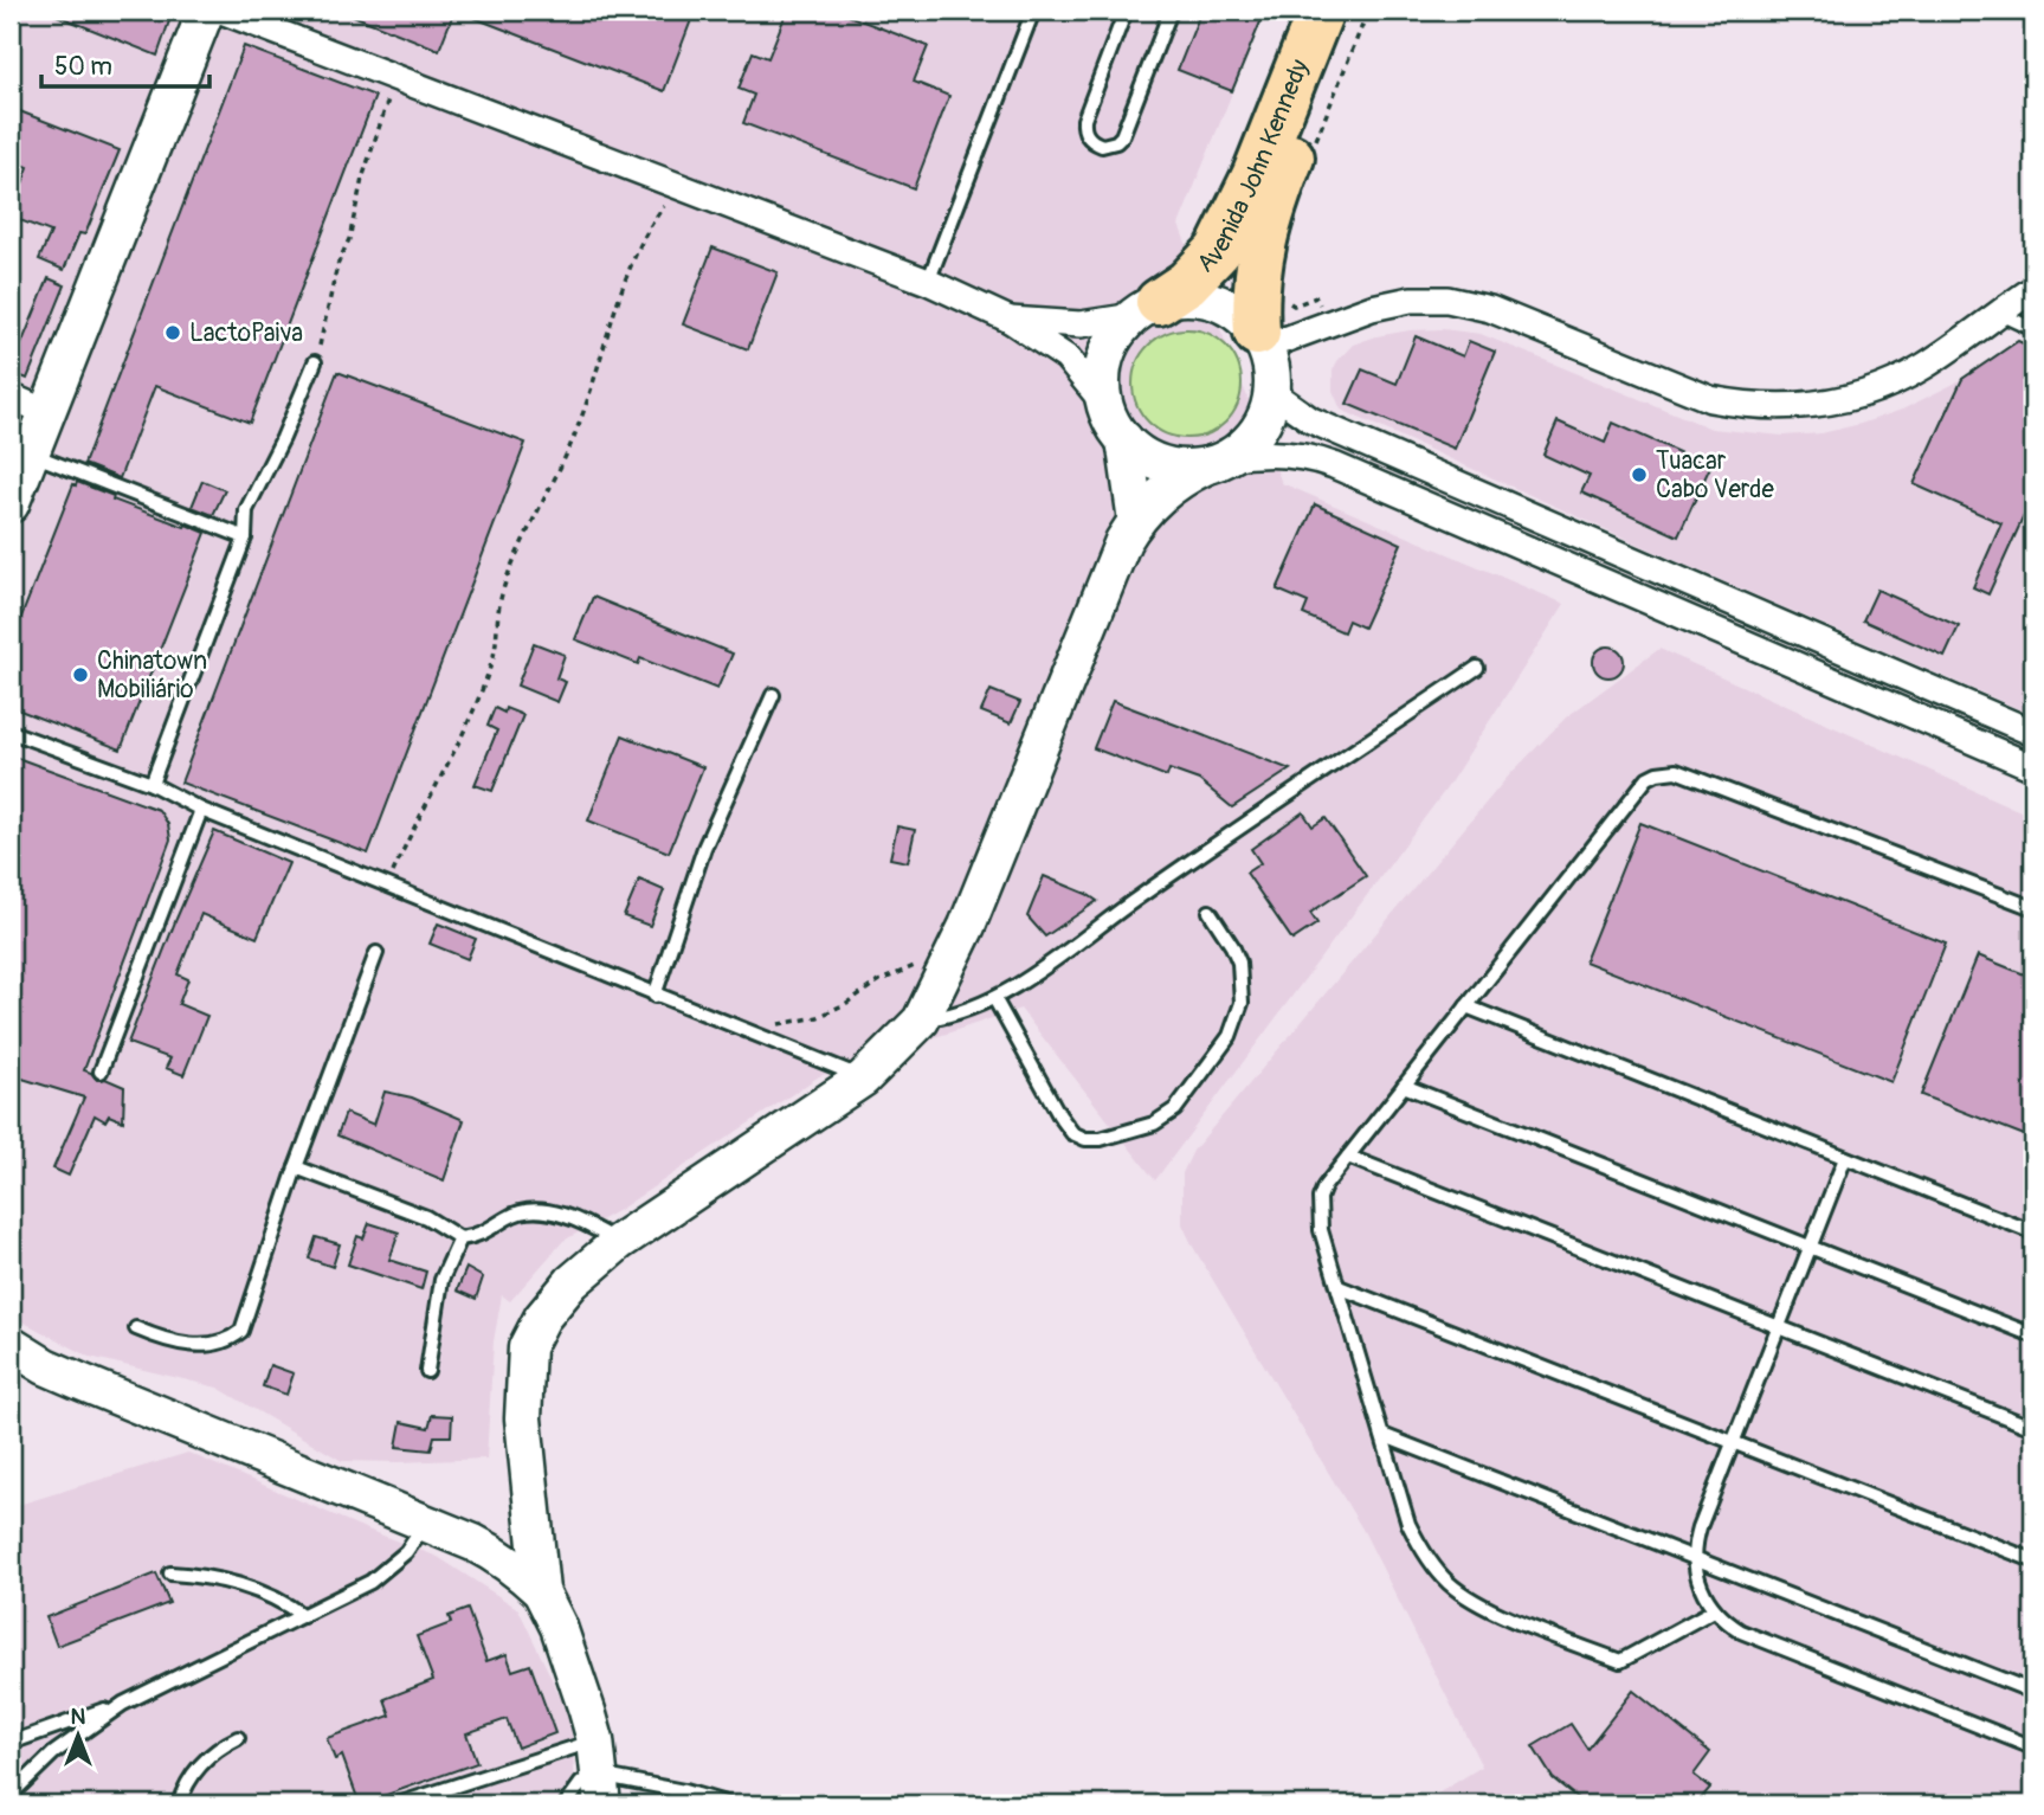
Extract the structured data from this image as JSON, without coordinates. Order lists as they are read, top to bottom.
{
  "streets": {
    "highway": ["Avenida John Kennedy"]
  },
  "places": ["LactoPaiva", "Tuacar Cabo Verde", "Chinatown Mobiliário"],
  "scale_bar": "50 m",
  "north": "top"
}
